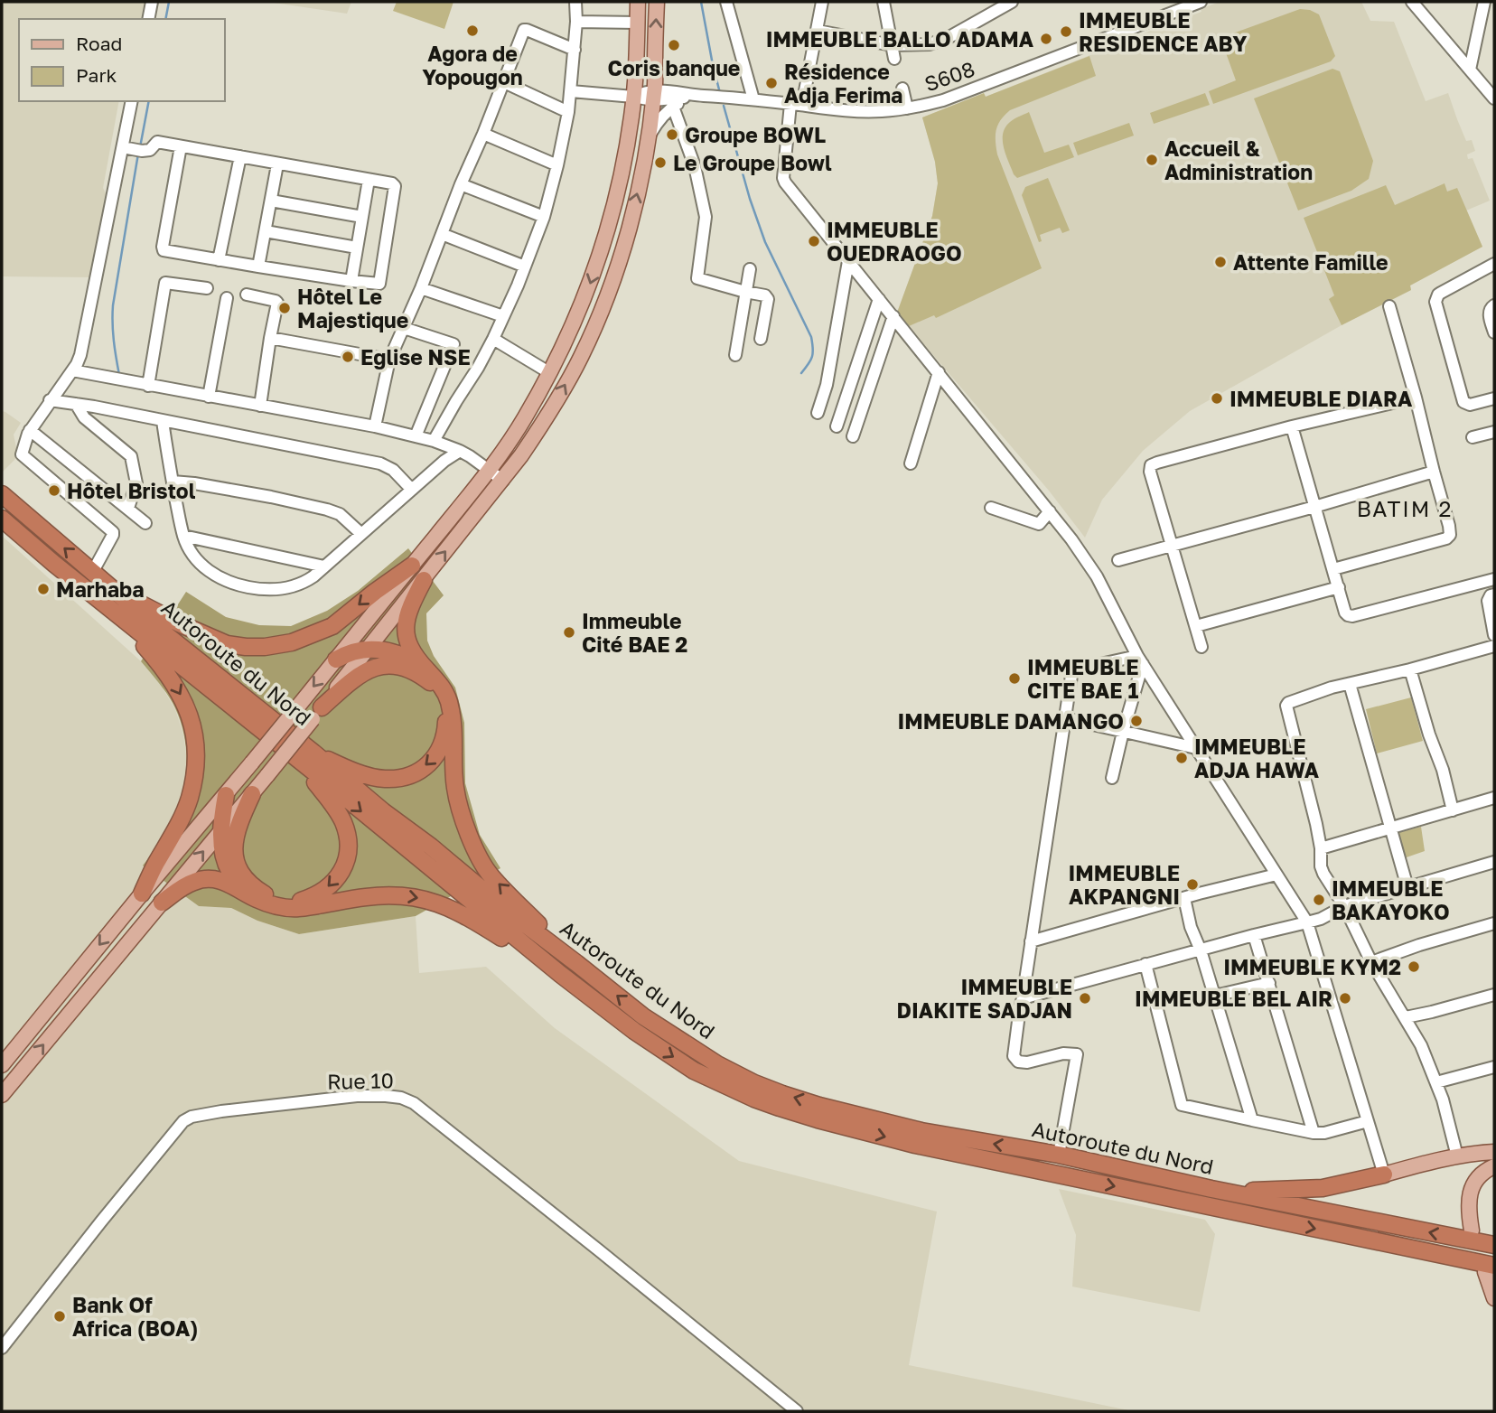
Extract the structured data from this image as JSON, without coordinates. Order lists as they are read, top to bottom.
{
  "streets": {
    "highway": ["Autoroute du Nord"],
    "street": ["S608", "Rue 10"]
  },
  "districts": ["BATIM 2"],
  "places": [
    "Agora de Yopougon",
    "IMMEUBLE RESIDENCE ABY",
    "IMMEUBLE BALLO ADAMA",
    "Coris banque",
    "Résidence Adja Ferima",
    "Groupe BOWL",
    "Accueil & Administration",
    "Le Groupe Bowl",
    "IMMEUBLE OUEDRAOGO",
    "Attente Famille",
    "Hôtel Le Majestique",
    "Eglise NSE",
    "IMMEUBLE DIARA",
    "Hôtel Bristol",
    "Marhaba",
    "Immeuble Cité BAE 2",
    "IMMEUBLE CITE BAE 1",
    "IMMEUBLE DAMANGO",
    "IMMEUBLE ADJA HAWA",
    "IMMEUBLE AKPANGNI",
    "IMMEUBLE BAKAYOKO",
    "IMMEUBLE KYM2",
    "IMMEUBLE DIAKITE SADJAN",
    "IMMEUBLE BEL AIR",
    "Bank Of Africa (BOA)"
  ],
  "legend": ["Road", "Park"]
}
